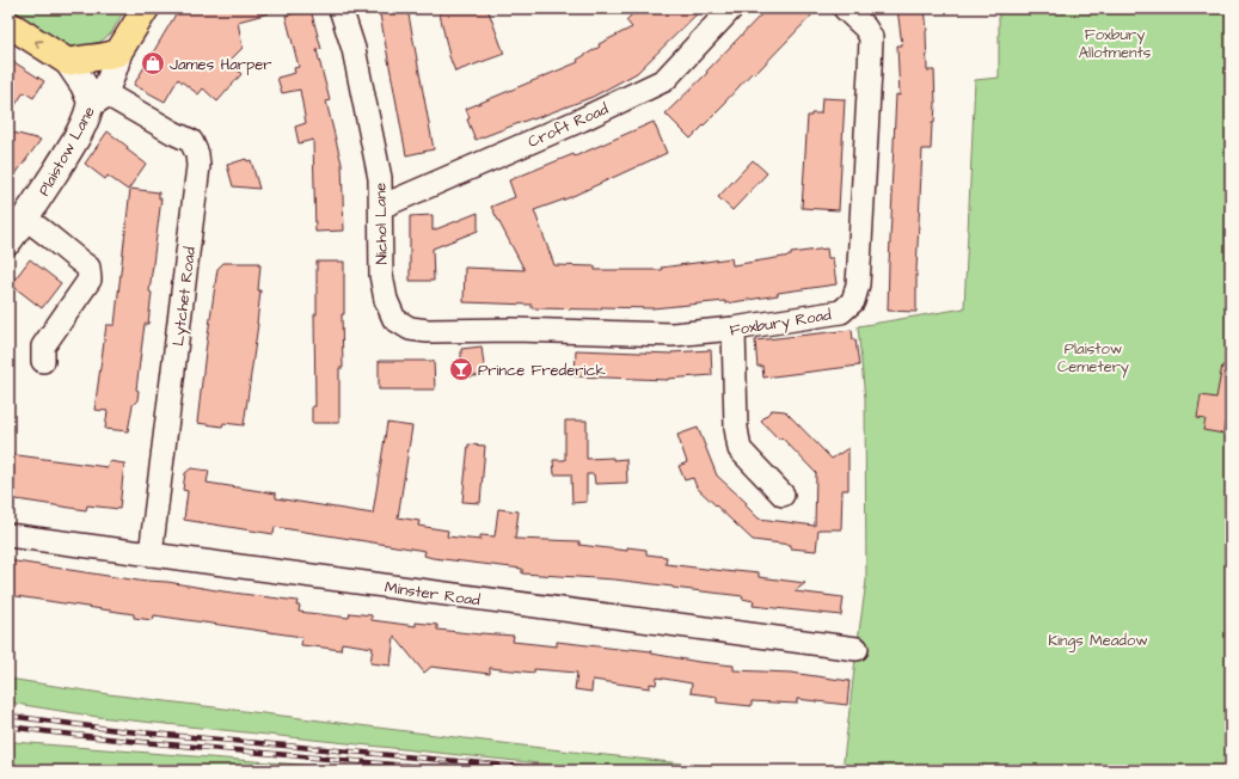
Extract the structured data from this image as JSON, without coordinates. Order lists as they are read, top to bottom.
{
  "streets": {
    "main road": ["Plaistow Lane"],
    "street": [
      "Croft Road",
      "Nichol Lane",
      "Lytchet Road",
      "Foxbury Road",
      "Minster Road"
    ]
  },
  "crossings": [
    ["Croft Road", "Nichol Lane"],
    ["Plaistow Lane", "Lytchet Road"],
    ["Nichol Lane", "Foxbury Road"],
    ["Lytchet Road", "Minster Road"]
  ],
  "parks": ["Foxbury Allotments", "Plaistow Cemetery", "Kings Meadow"],
  "places": {
    "shop": ["James Harper"],
    "bar": ["Prince Frederick"]
  }
}
